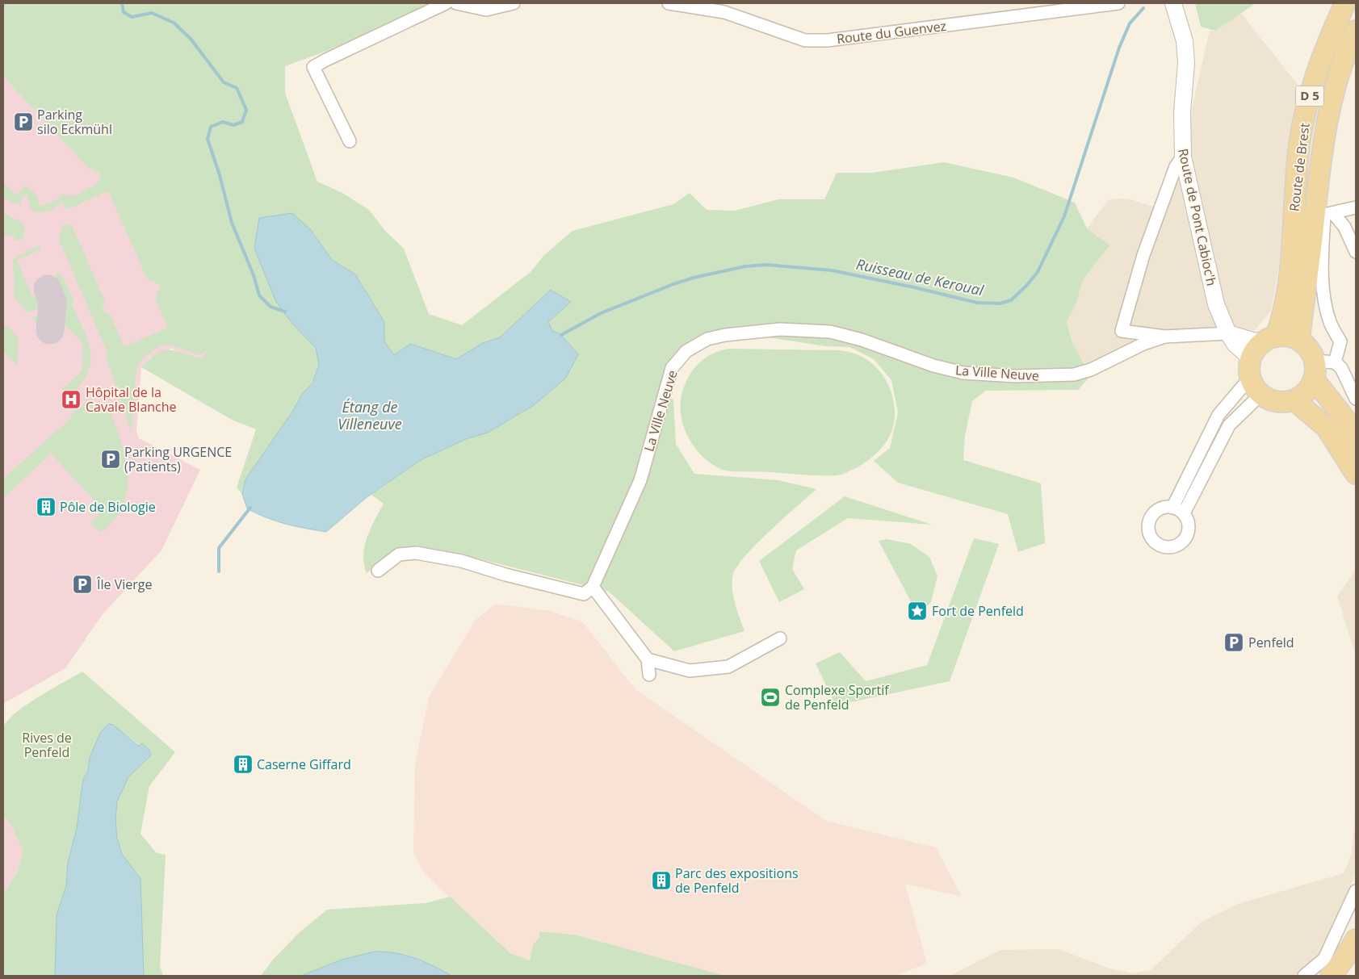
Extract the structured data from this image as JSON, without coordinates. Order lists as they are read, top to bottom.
{
  "streets": {
    "main road": ["D 5", "Route de Brest"],
    "street": ["Route du Guenvez", "Route de Pont Cabioc'h", "La Ville Neuve"]
  },
  "water": ["Ruisseau de Keroual", "Étang de Villeneuve"],
  "parks": ["Rives de Penfeld"],
  "places": {
    "parking": [
      "Parking silo Eckmühl",
      "Parking URGENCE (Patients)",
      "Île Vierge",
      "Penfeld"
    ],
    "hospital": ["Hôpital de la Cavale Blanche"],
    "building": ["Pôle de Biologie", "Caserne Giffard", "Parc des expositions de Penfeld"],
    "place": ["Fort de Penfeld"],
    "sports": ["Complexe Sportif de Penfeld"]
  }
}
